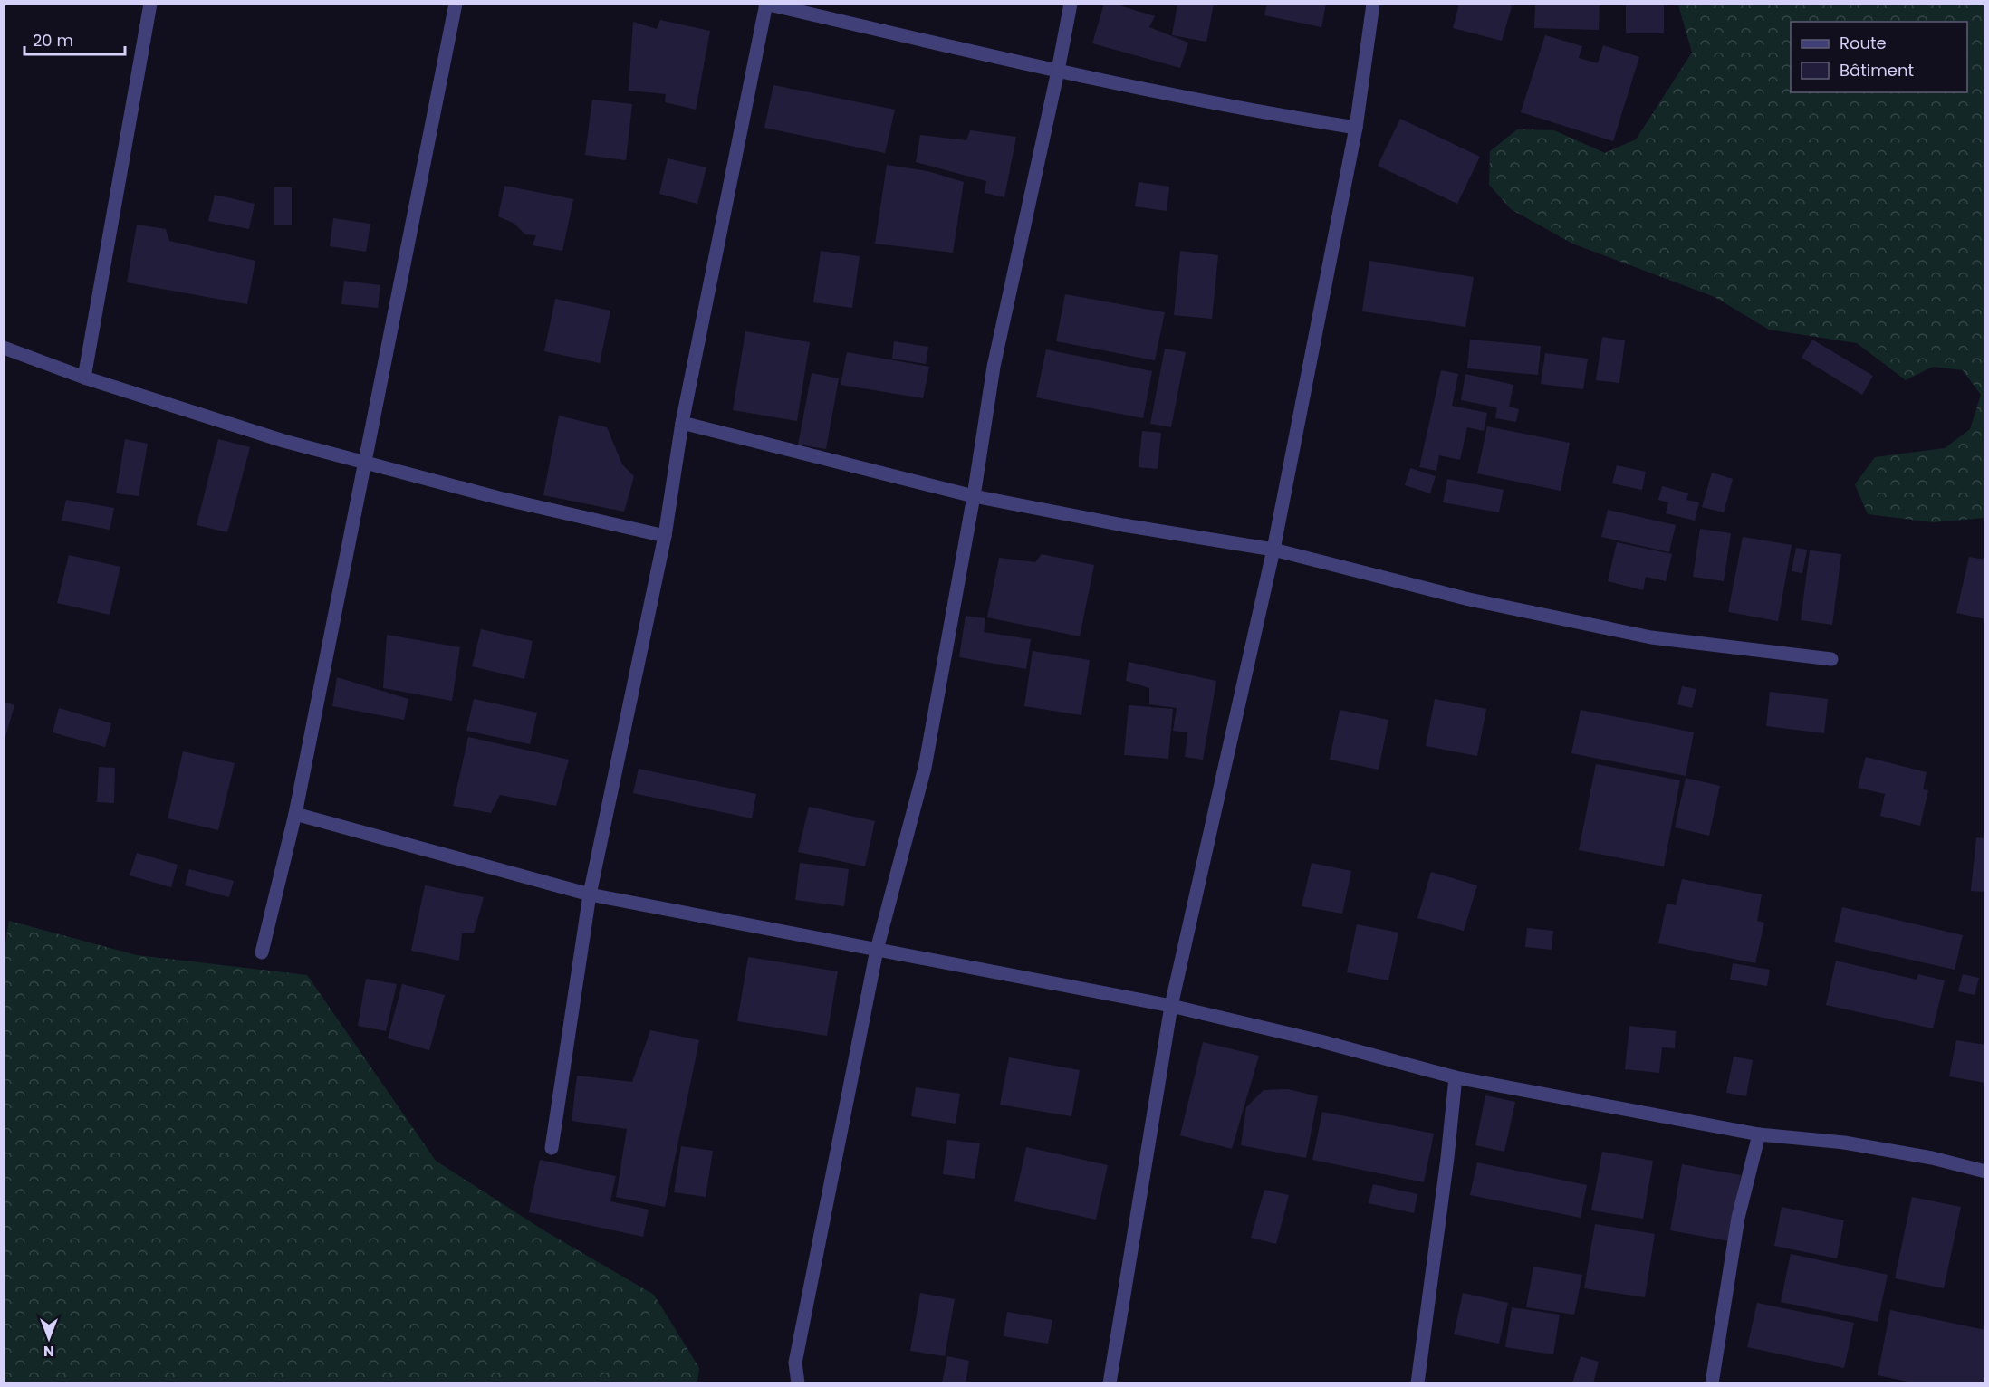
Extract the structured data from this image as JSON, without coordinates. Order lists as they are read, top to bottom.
{
  "legend": ["Route", "Bâtiment"],
  "scale_bar": "20 m",
  "north": "bottom"
}
